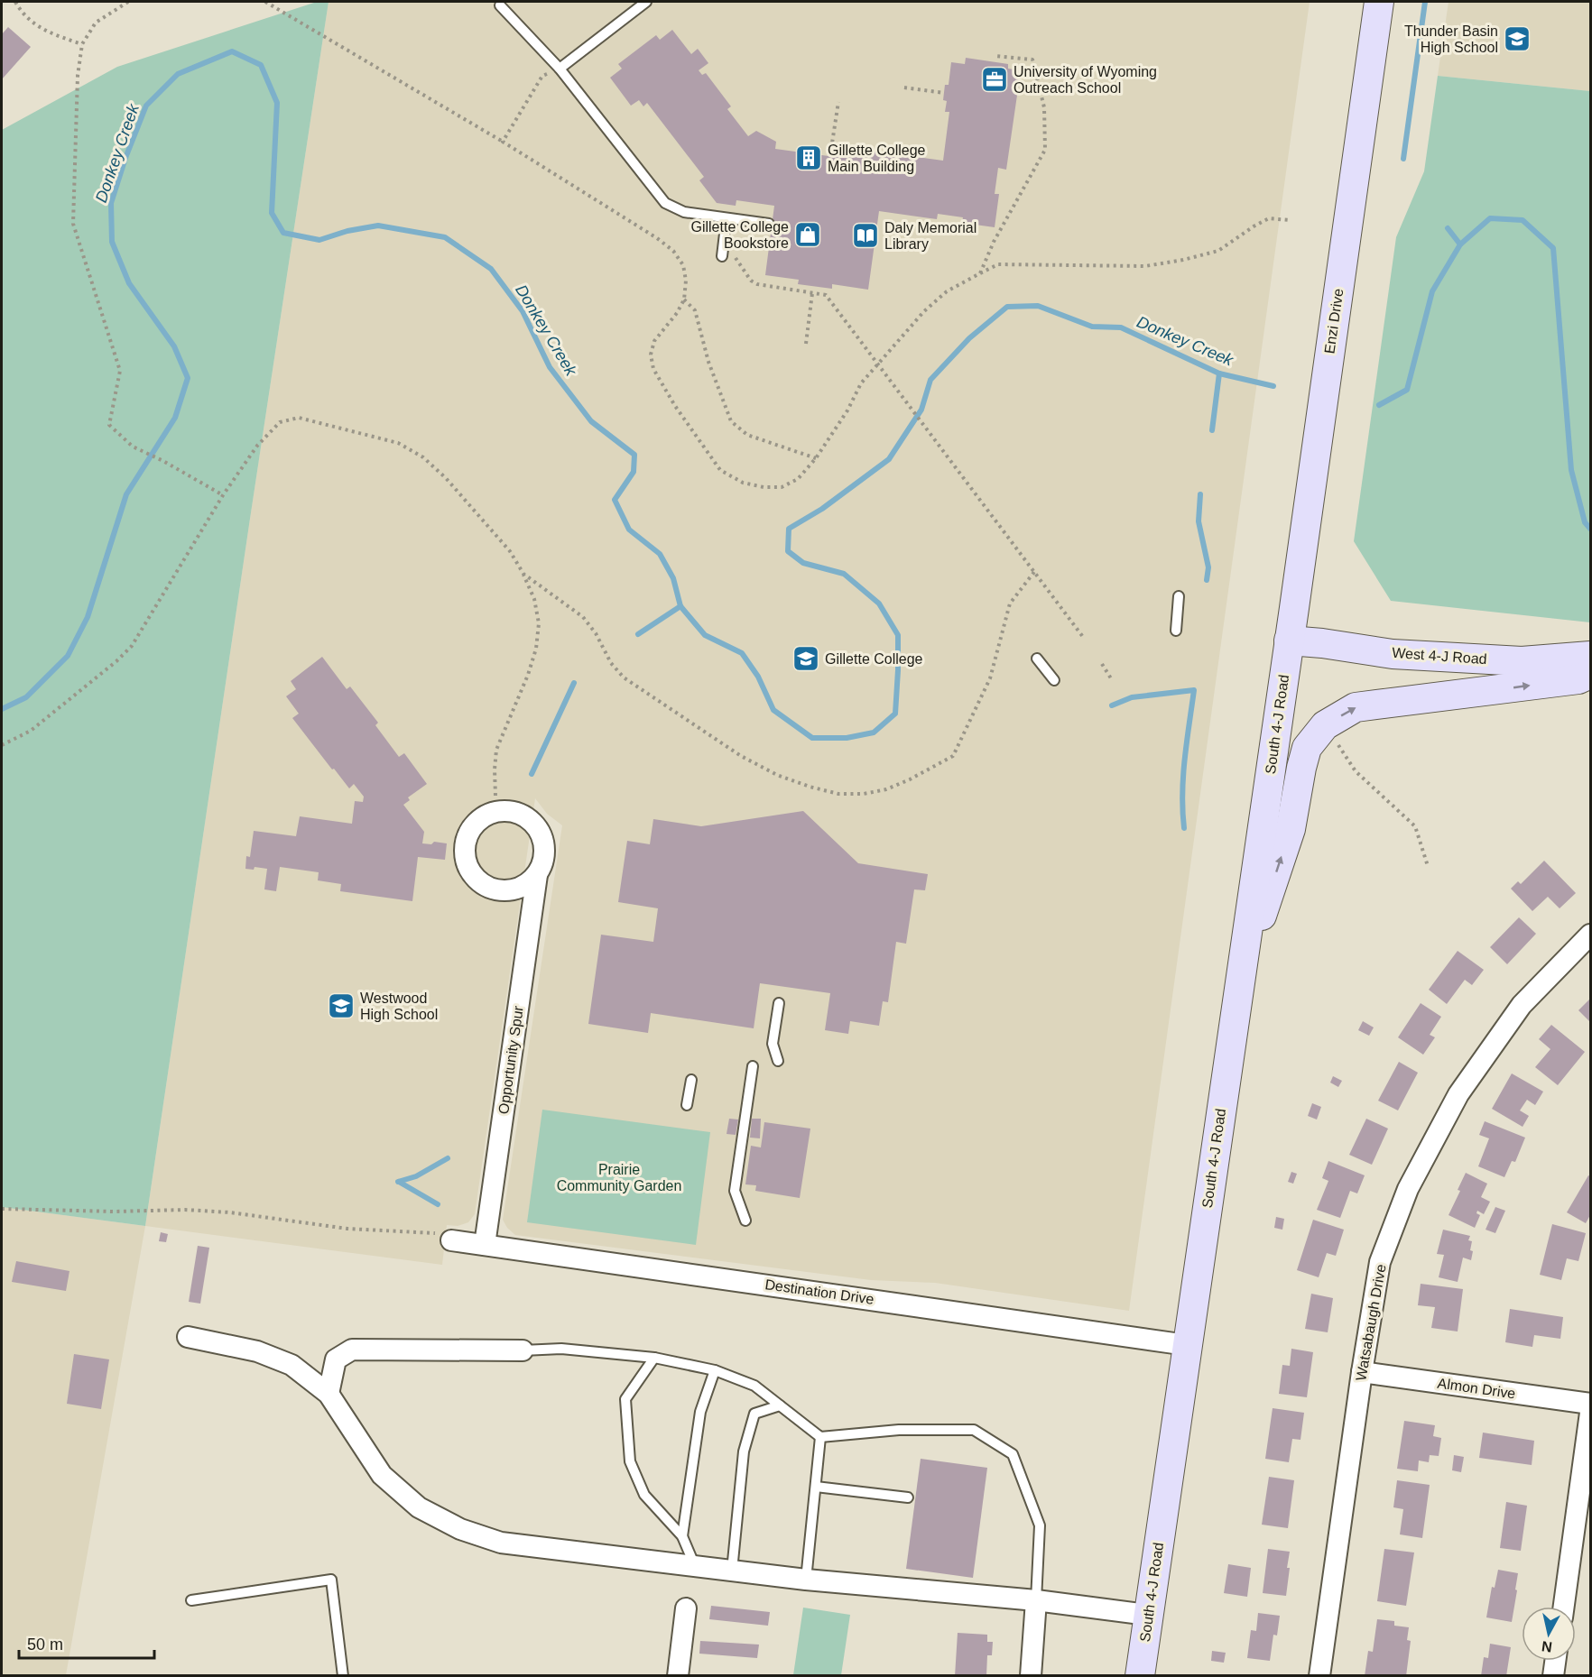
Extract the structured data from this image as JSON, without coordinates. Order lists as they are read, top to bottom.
{
  "streets": {
    "main road": ["Enzi Drive", "West 4-J Road", "South 4-J Road"],
    "street": [
      "Opportunity Spur",
      "Destination Drive",
      "Watsabaugh Drive",
      "Almon Drive"
    ]
  },
  "crossings": [
    ["Enzi Drive", "West 4-J Road"],
    ["Enzi Drive", "South 4-J Road"],
    ["West 4-J Road", "South 4-J Road"],
    ["South 4-J Road", "Destination Drive"],
    ["Opportunity Spur", "Destination Drive"],
    ["Watsabaugh Drive", "Almon Drive"]
  ],
  "water": ["Donkey Creek"],
  "parks": ["Prairie Community Garden"],
  "places": {
    "school or university": ["Thunder Basin High School", "Gillette College", "Westwood High School"],
    "office": ["University of Wyoming Outreach School"],
    "building": ["Gillette College Main Building"],
    "shop": ["Gillette College Bookstore"],
    "library": ["Daly Memorial Library"]
  },
  "scale_bar": "50 m",
  "north": "bottom"
}
